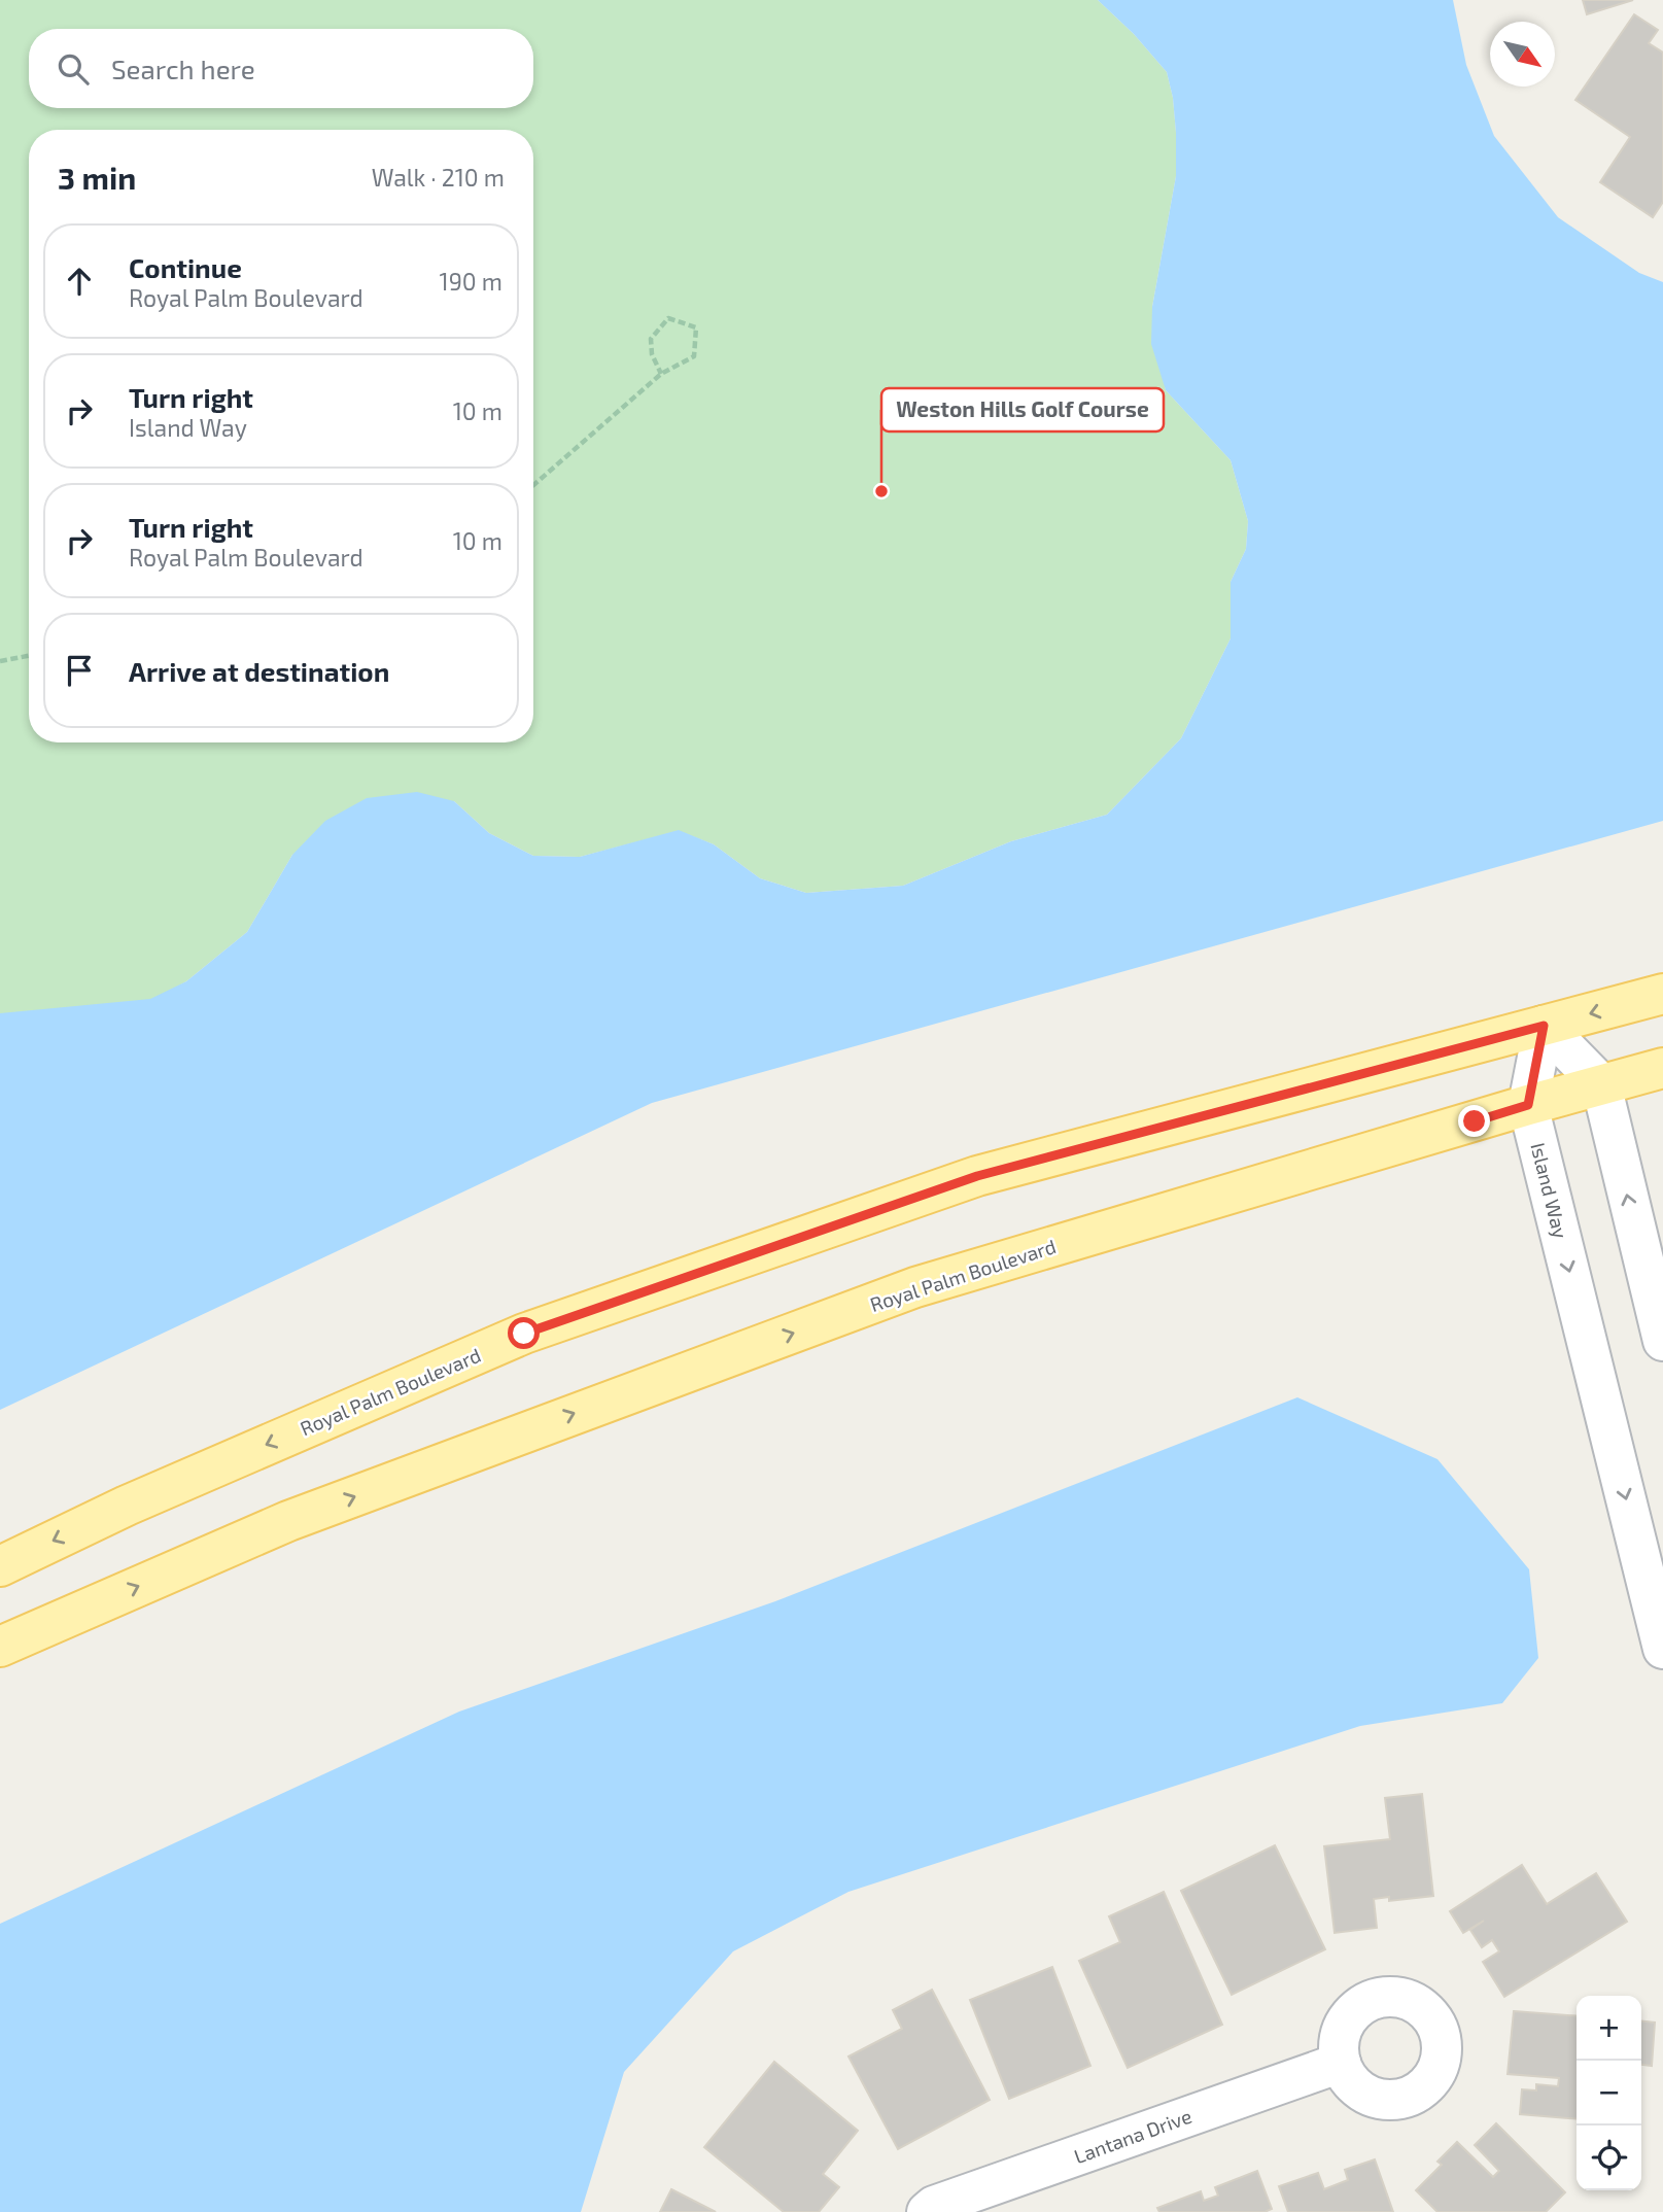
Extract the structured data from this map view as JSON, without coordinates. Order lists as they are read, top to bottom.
{
  "streets": {
    "main road": ["Royal Palm Boulevard"],
    "street": ["Island Way", "Lantana Drive"]
  },
  "crossings": [
    ["Island Way", "Royal Palm Boulevard"]
  ],
  "places": ["Weston Hills Golf Course"],
  "north": "bottom right",
  "page": {
    "search": "Search here",
    "heading": ["3 min", "Walk · 210 m"],
    "list": [
      ["Continue", "Royal Palm Boulevard", "190 m"],
      ["Turn right", "Island Way", "10 m"],
      ["Turn right", "Royal Palm Boulevard", "10 m"],
      "Arrive at destination"
    ],
    "map_buttons": ["+", "−"]
  }
}
